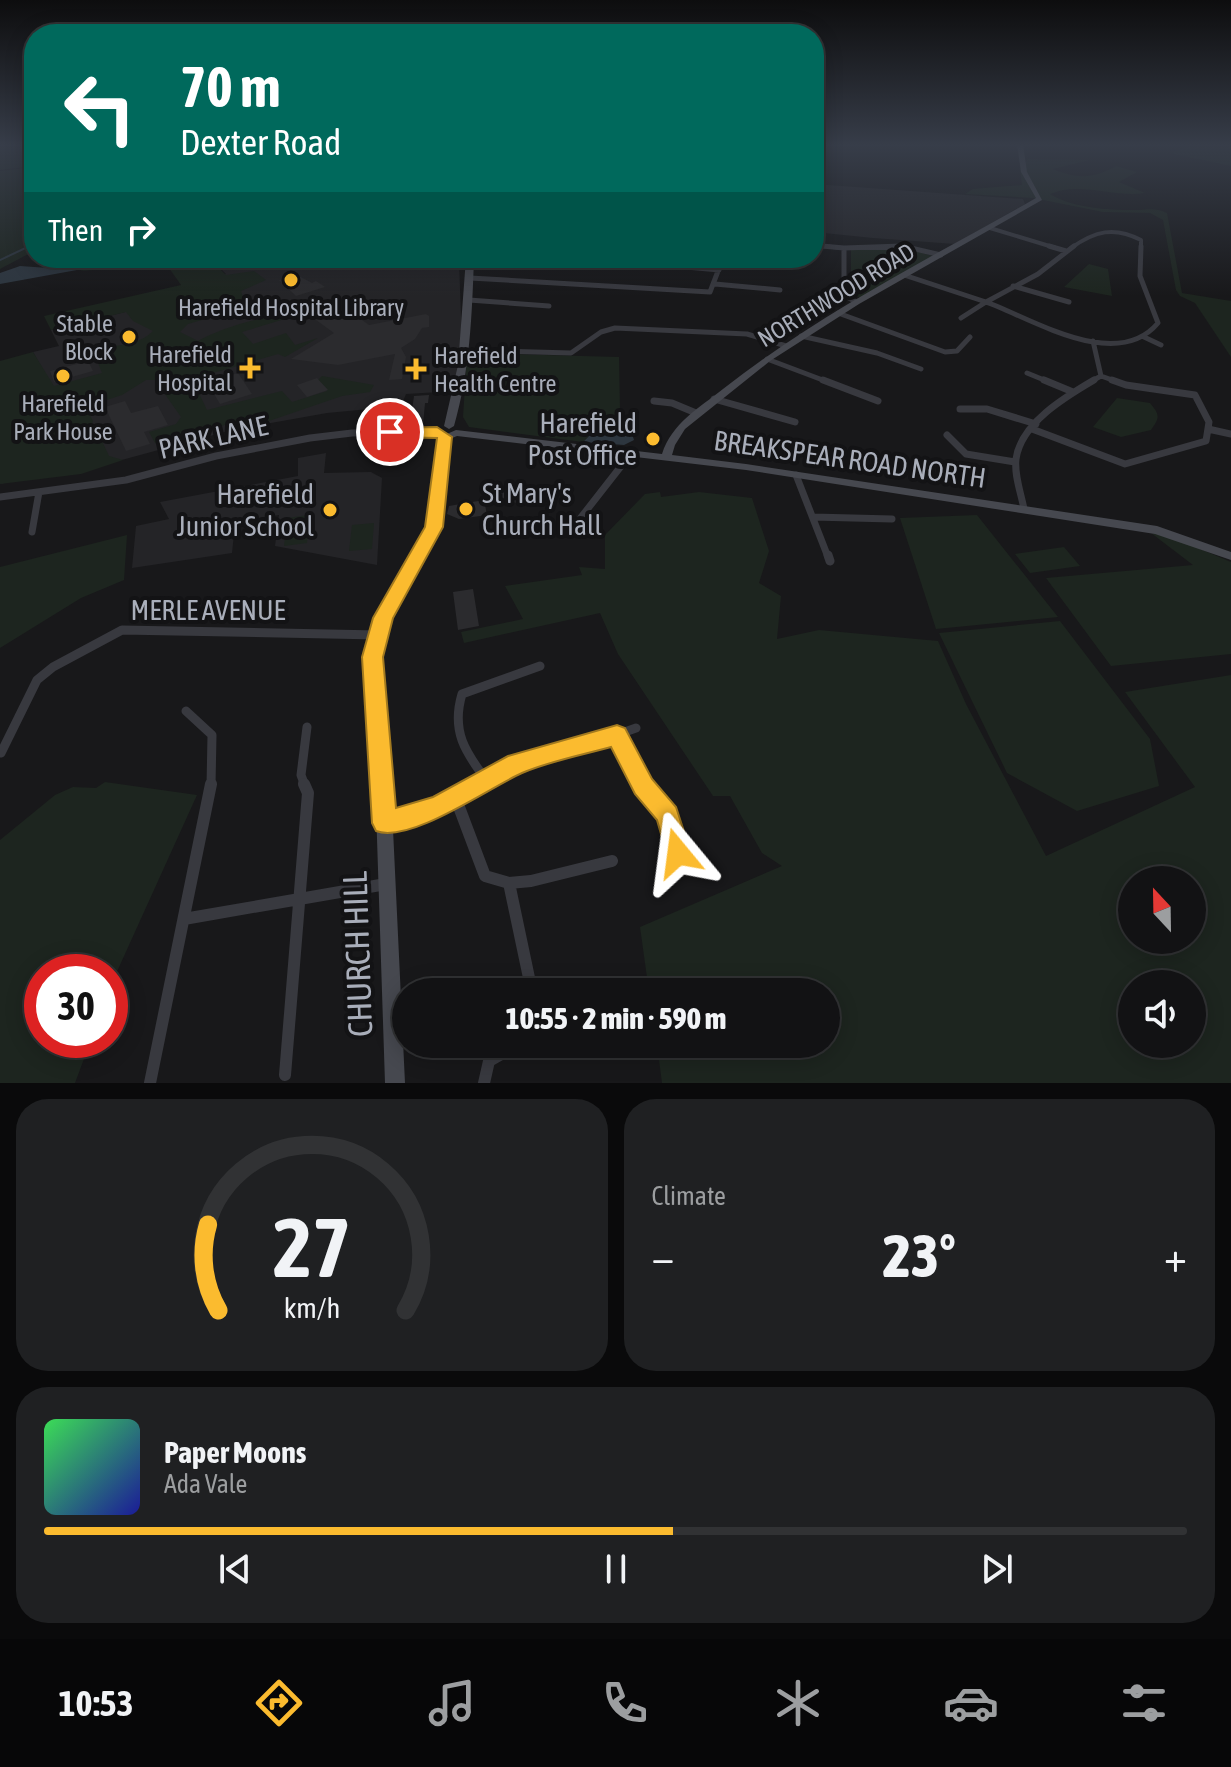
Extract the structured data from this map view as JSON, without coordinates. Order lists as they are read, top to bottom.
{
  "streets": {
    "street": [
      "NORTHWOOD ROAD",
      "PARK LANE",
      "BREAKSPEAR ROAD NORTH",
      "MERLE AVENUE",
      "CHURCH HILL"
    ]
  },
  "crossings": [
    ["NORTHWOOD ROAD", "BREAKSPEAR ROAD NORTH"],
    ["PARK LANE", "BREAKSPEAR ROAD NORTH"],
    ["PARK LANE", "CHURCH HILL"],
    ["BREAKSPEAR ROAD NORTH", "CHURCH HILL"],
    ["MERLE AVENUE", "CHURCH HILL"]
  ],
  "places": {
    "other": [
      "Harefield Hospital Library",
      "Stable Block",
      "Harefield Park House",
      "Harefield Post Office",
      "St Mary's Church Hall",
      "Harefield Junior School"
    ],
    "health": ["Harefield Hospital", "Harefield Health Centre"]
  },
  "north": "top",
  "page": {
    "turn": ["70 m", "Dexter Road"],
    "then": "Then",
    "limit": "30",
    "trip": "10:55 · 2 min · 590 m",
    "tile": "Climate",
    "heat": ["−", "23°", "+"],
    "song": ["Paper Moons", "Ada Vale"],
    "tabs": "10:53",
    "gauge": ["27", "km/h"]
  }
}
